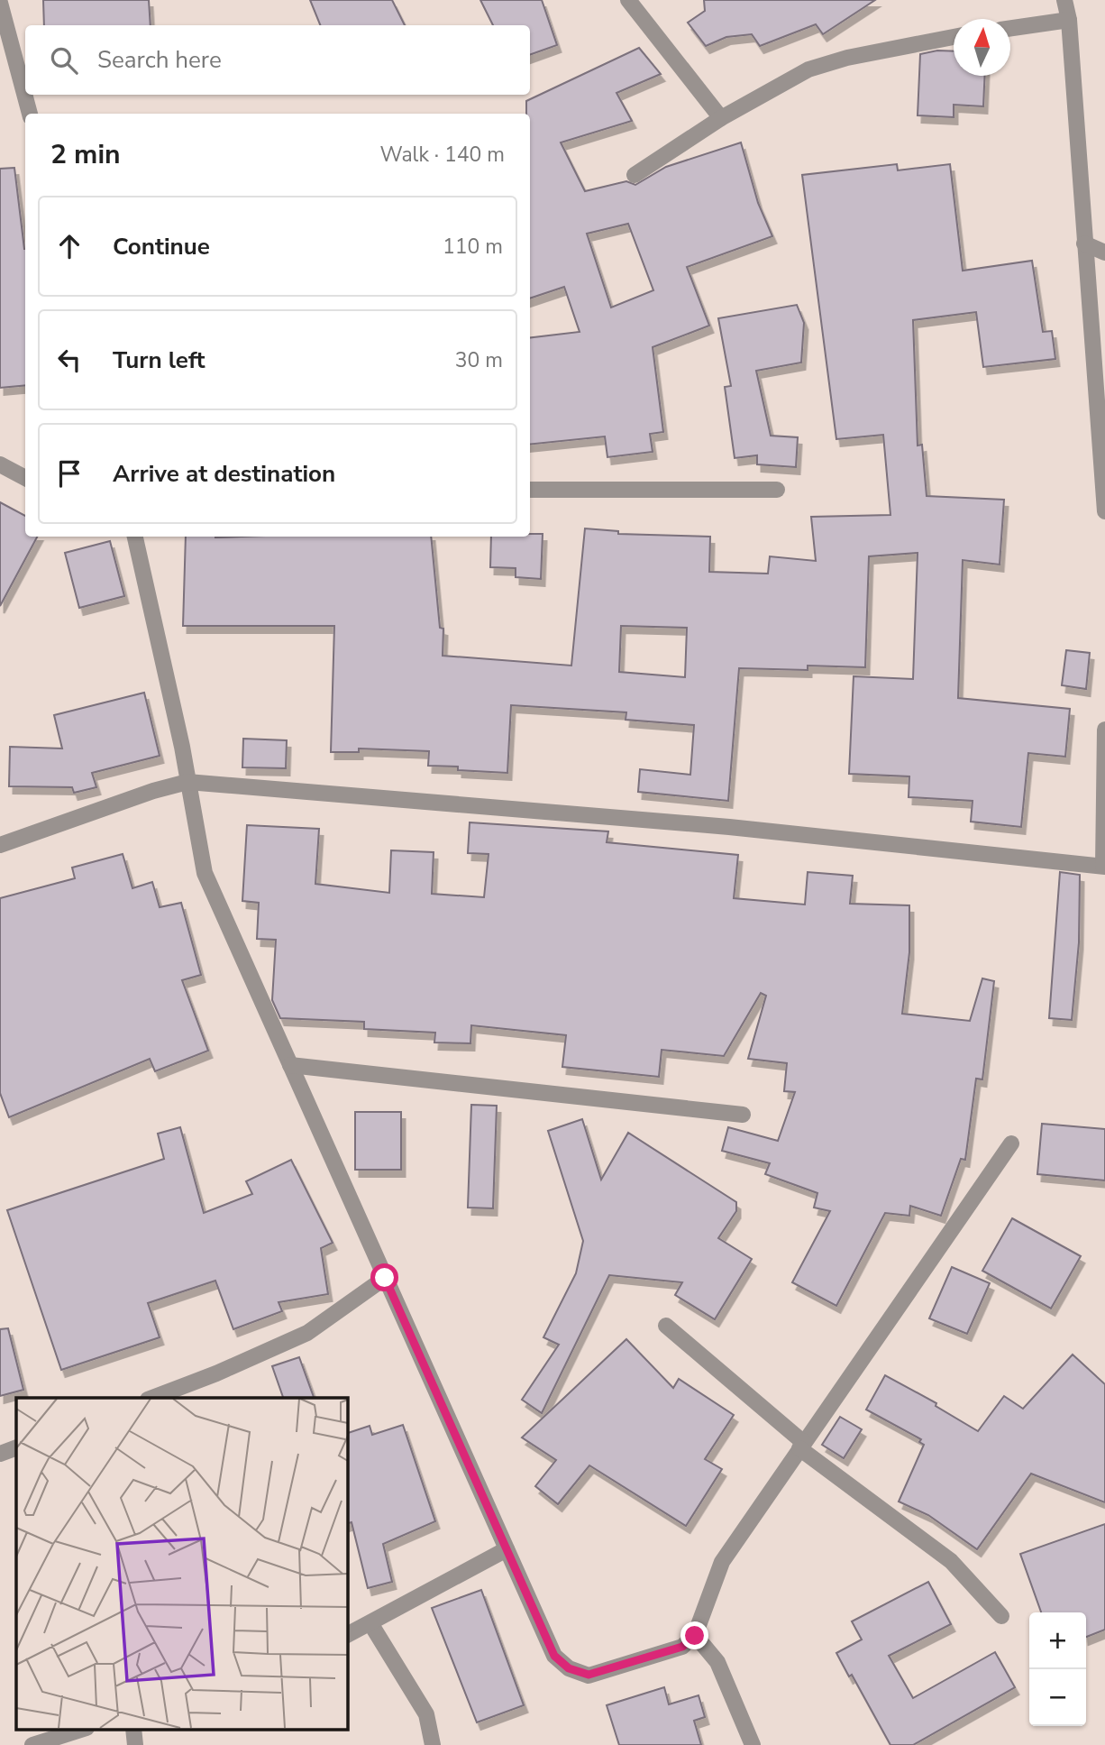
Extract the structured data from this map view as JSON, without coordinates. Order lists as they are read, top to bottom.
{
  "north": "top",
  "page": {
    "search": "Search here",
    "heading": ["2 min", "Walk · 140 m"],
    "list": [
      ["Continue", "110 m"],
      ["Turn left", "30 m"],
      "Arrive at destination"
    ],
    "map_buttons": ["+", "−"]
  }
}
